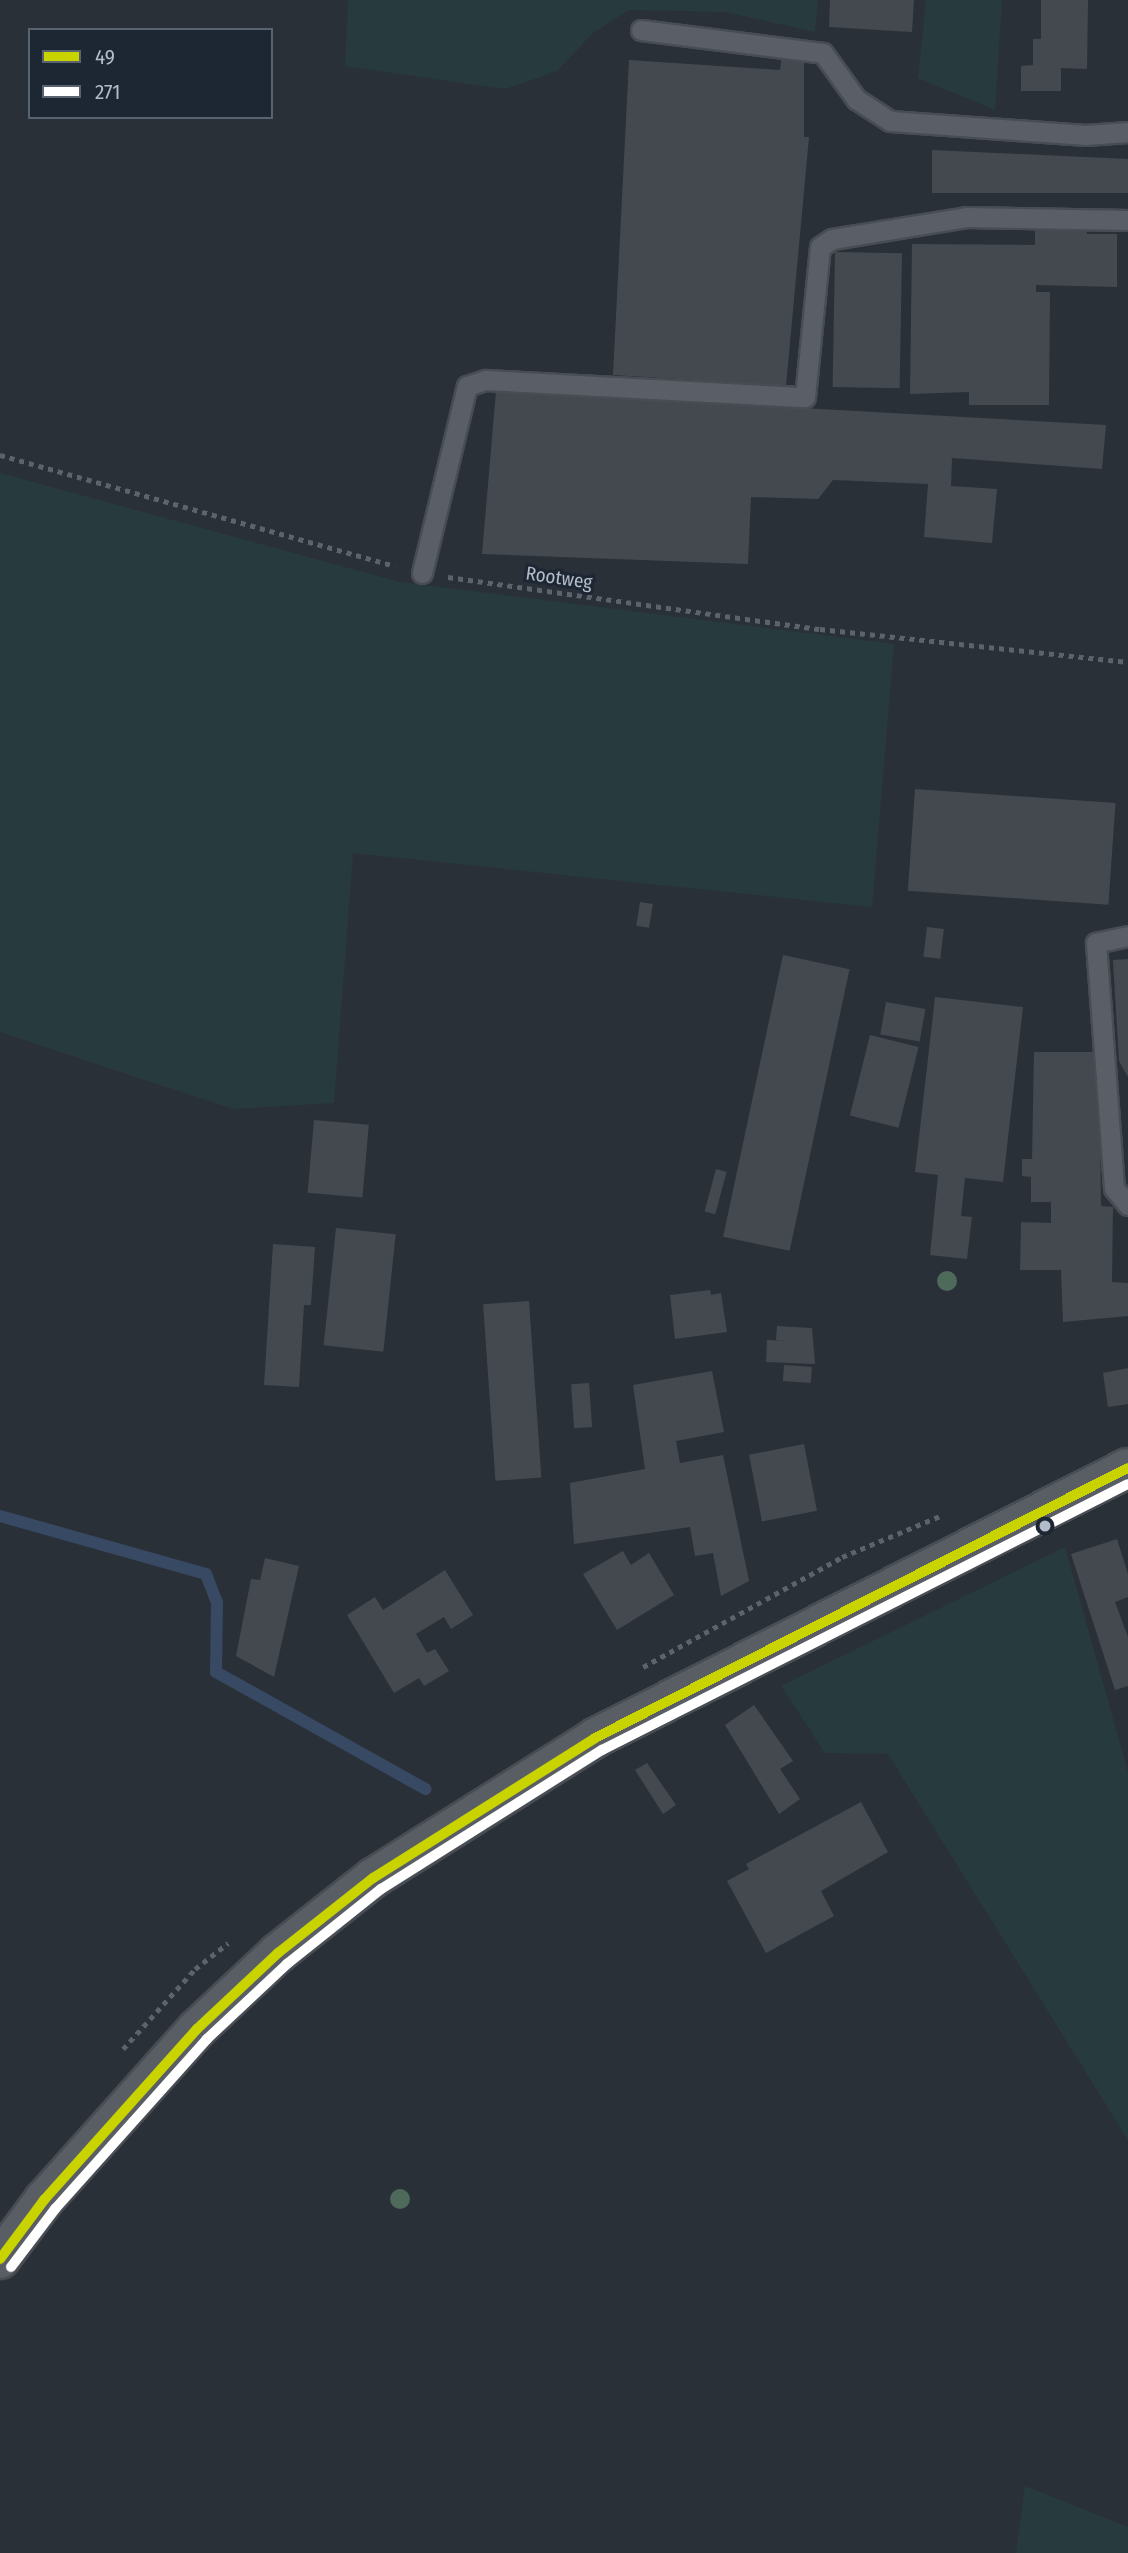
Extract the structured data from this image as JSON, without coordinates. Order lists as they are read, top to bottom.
{
  "streets": {
    "path": ["Rootweg"]
  },
  "lines": ["transit line 49", "transit line 271"],
  "legend": ["49", "271"]
}
